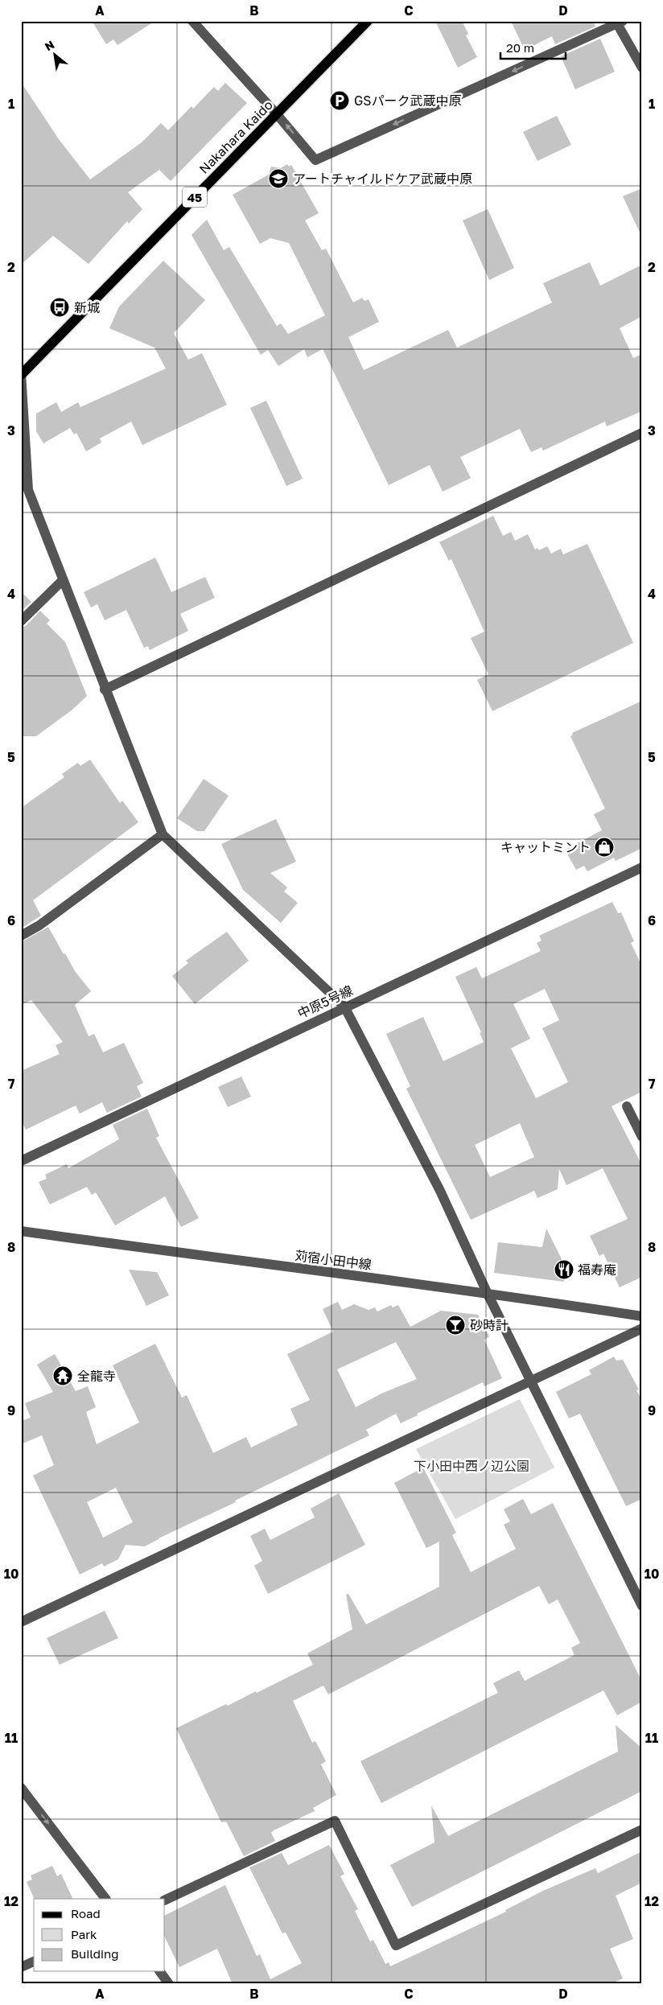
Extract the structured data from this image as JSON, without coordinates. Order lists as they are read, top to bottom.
{
  "streets": {
    "main road": ["Nakahara Kaido", "45"],
    "street": ["中原5号線", "苅宿小田中線"]
  },
  "parks": ["下小田中西ノ辺公園"],
  "places": {
    "parking": ["GSパーク武蔵中原"],
    "school or university": ["アートチャイルドケア武蔵中原"],
    "bus stop": ["新城"],
    "shop": ["キャットミント"],
    "restaurant": ["福寿庵"],
    "bar": ["砂時計"],
    "temple": ["全龍寺"]
  },
  "legend": ["Road", "Park", "Building"],
  "scale_bar": "20 m",
  "north": "top left",
  "grid": {
    "columns": [
      "A",
      "B",
      "C",
      "D"
    ],
    "rows": [
      "1",
      "2",
      "3",
      "4",
      "5",
      "6",
      "7",
      "8",
      "9",
      "10",
      "11",
      "12"
    ]
  }
}
